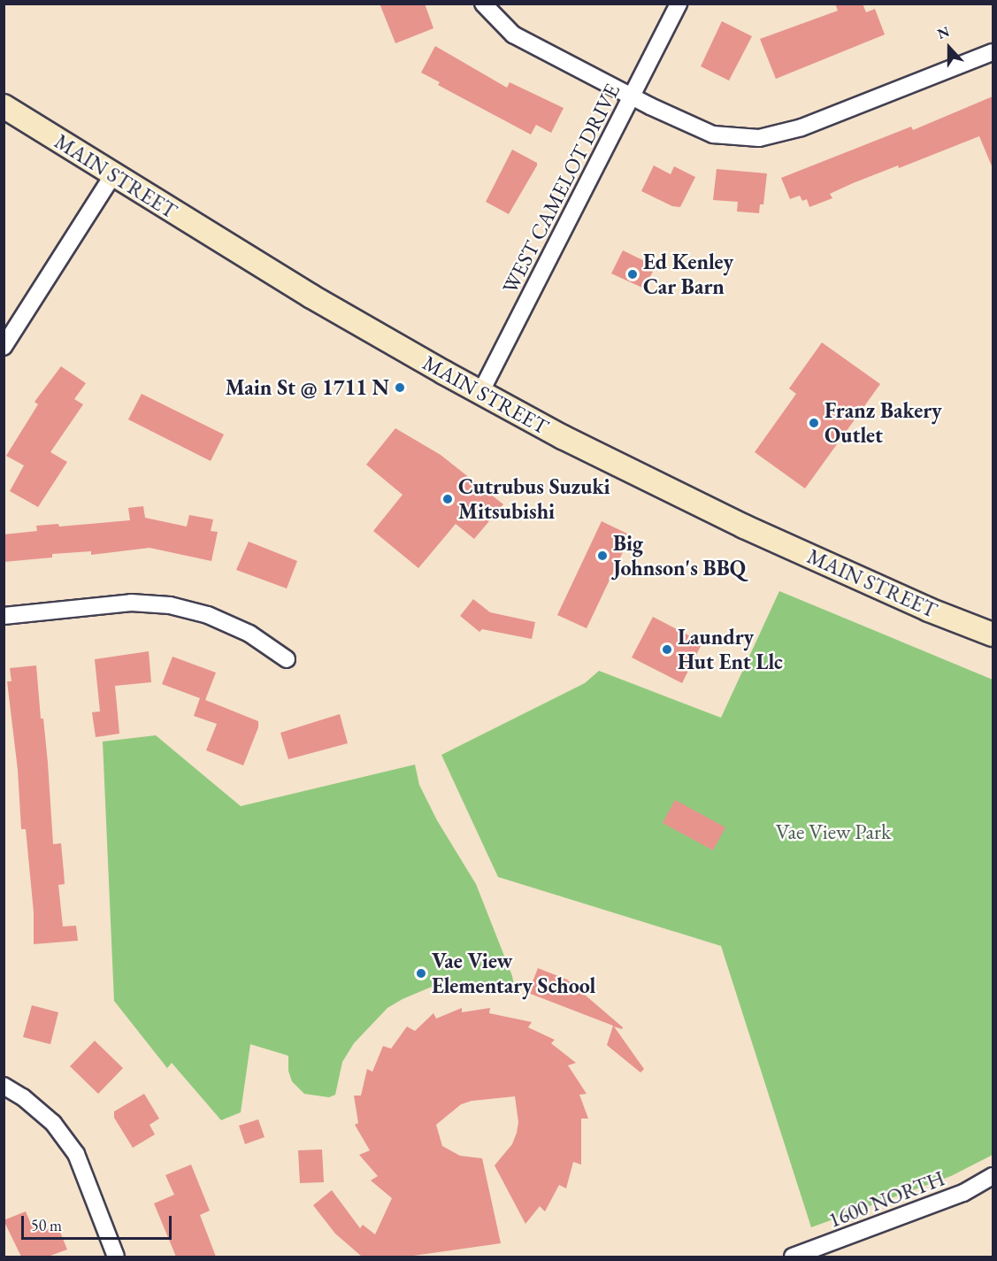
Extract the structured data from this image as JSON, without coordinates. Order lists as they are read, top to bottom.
{
  "streets": {
    "main road": ["MAIN STREET"],
    "street": ["WEST CAMELOT DRIVE", "1600 NORTH"]
  },
  "crossings": [
    ["MAIN STREET", "WEST CAMELOT DRIVE"]
  ],
  "parks": ["Vae View Park"],
  "places": [
    "Ed Kenley Car Barn",
    "Main St @ 1711 N",
    "Franz Bakery Outlet",
    "Cutrubus Suzuki Mitsubishi",
    "Big Johnson's BBQ",
    "Laundry Hut Ent Llc",
    "Vae View Elementary School"
  ],
  "scale_bar": "50 m",
  "north": "top"
}
